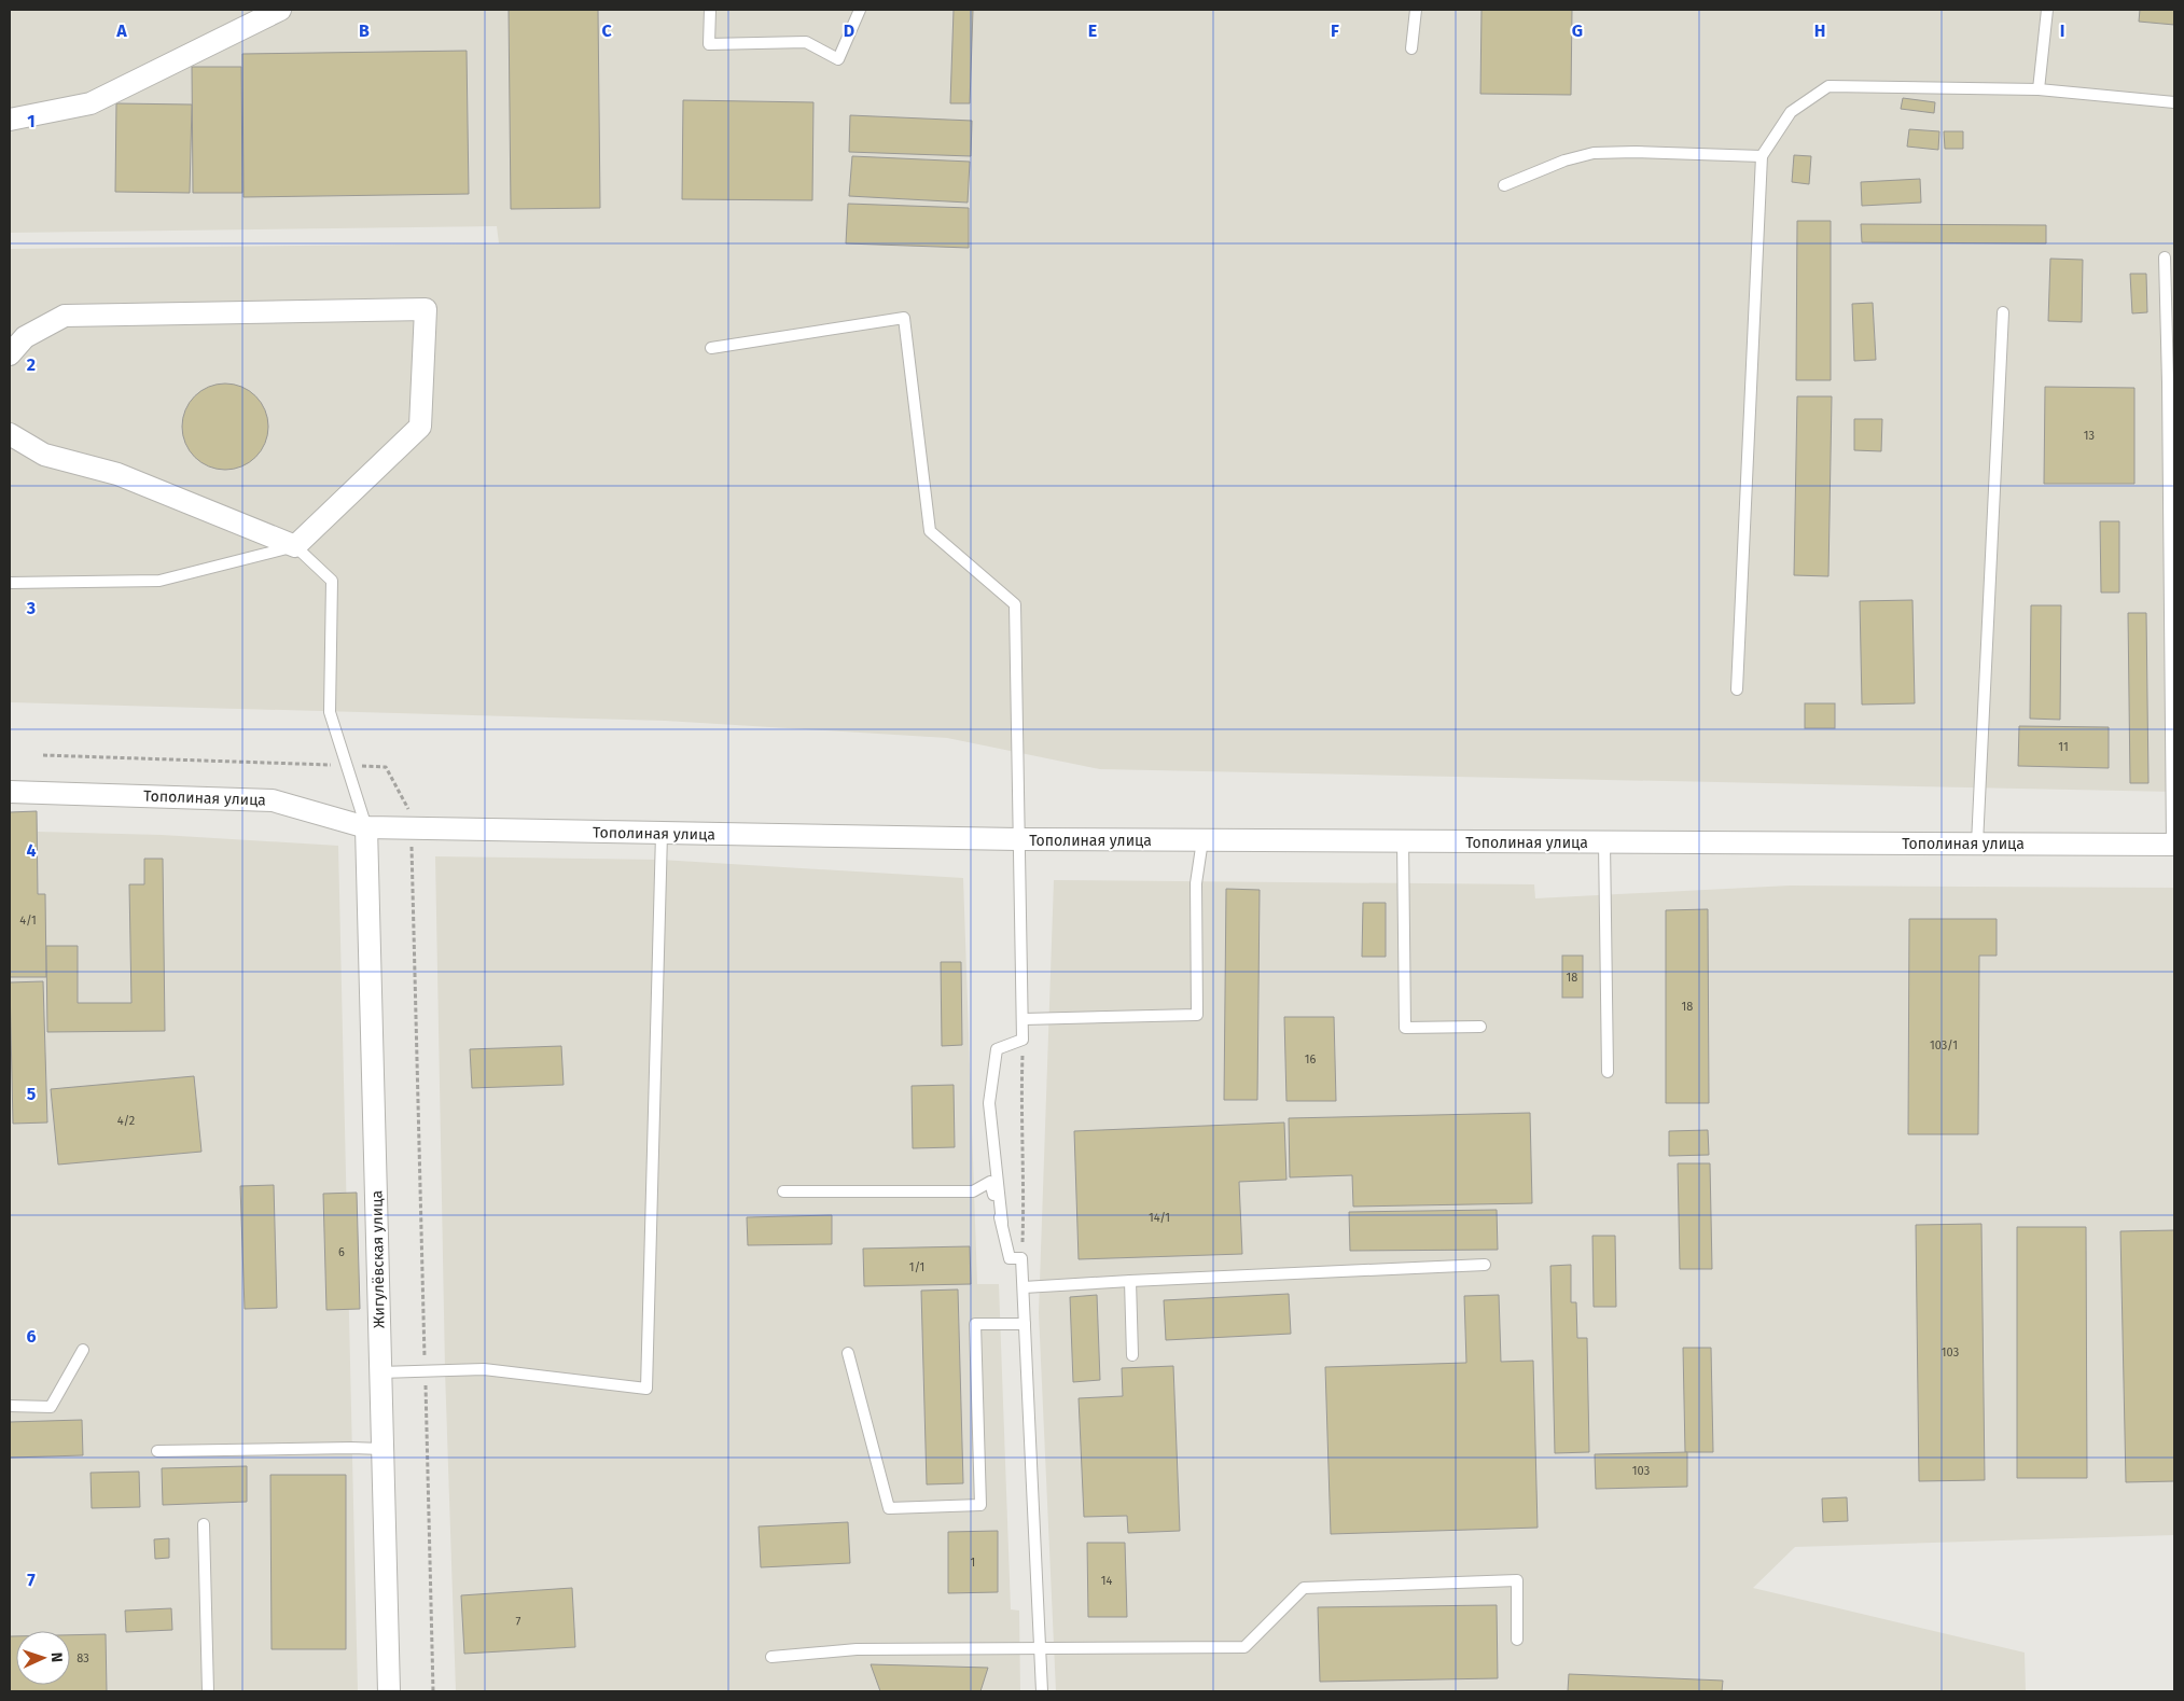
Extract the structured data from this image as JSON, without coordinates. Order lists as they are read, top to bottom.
{
  "streets": {
    "street": ["Тополиная улица", "Жигулёвская улица"]
  },
  "crossings": [
    ["Тополиная улица", "Жигулёвская улица"]
  ],
  "house_numbers": [
    "13",
    "11",
    "4/1",
    "18",
    "18",
    "103/1",
    "16",
    "4/2",
    "14/1",
    "6",
    "1/1",
    "103",
    "103",
    "1",
    "14",
    "7",
    "83"
  ],
  "north": "right",
  "grid": {
    "columns": [
      "A",
      "B",
      "C",
      "D",
      "E",
      "F",
      "G",
      "H",
      "I"
    ],
    "rows": [
      "1",
      "2",
      "3",
      "4",
      "5",
      "6",
      "7"
    ]
  }
}
